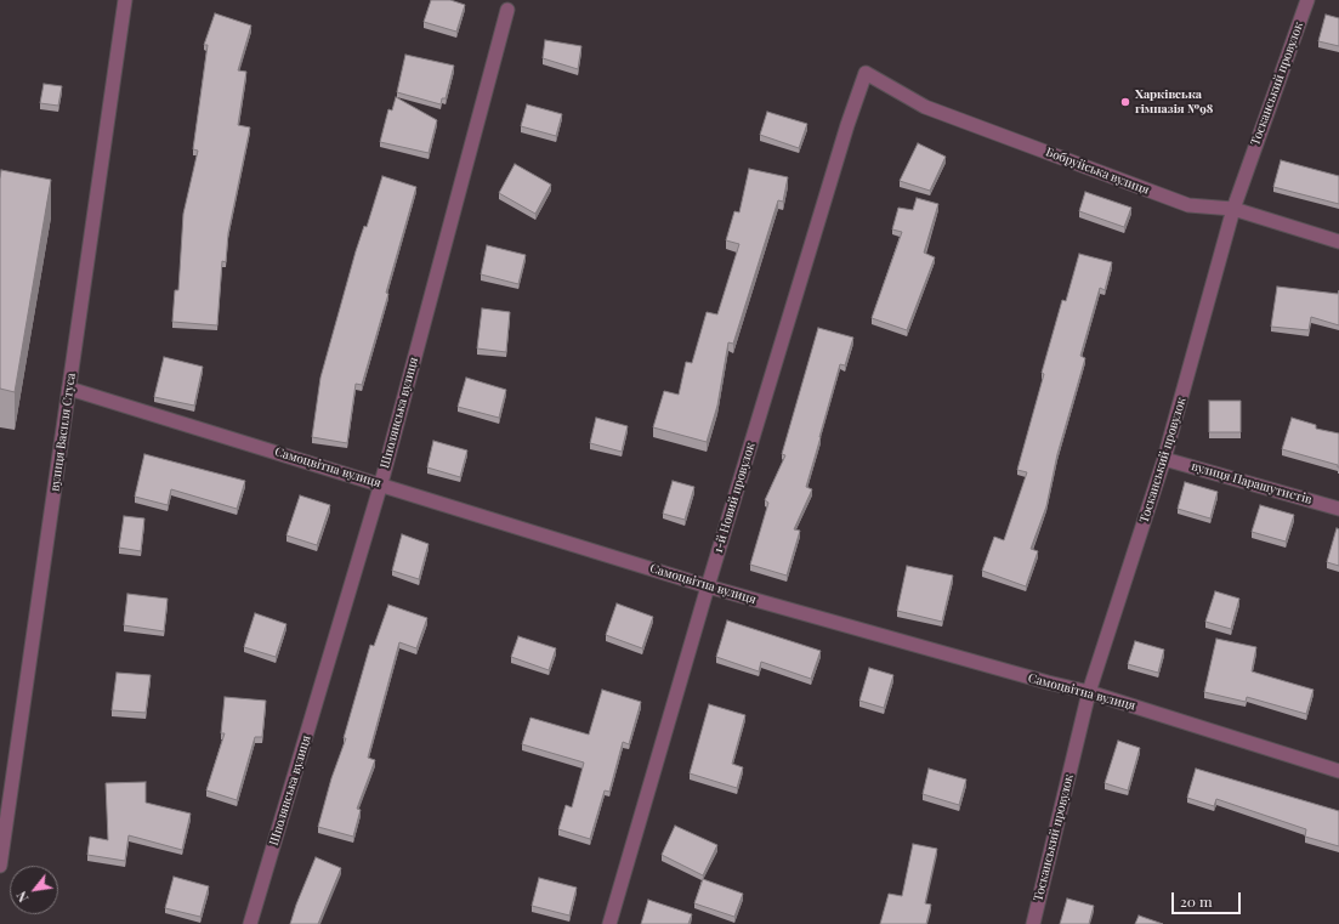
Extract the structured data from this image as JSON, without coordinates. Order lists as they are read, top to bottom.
{
  "streets": {
    "street": [
      "Тосканський провулок",
      "Бобруйська вулиця",
      "Шполянська вулиця",
      "вулиця Василя Стуса",
      "Самоцвітна вулиця",
      "вулиця Парашутистів",
      "1-й Новий провулок"
    ]
  },
  "crossings": [
    ["Тосканський провулок", "Бобруйська вулиця"],
    ["Тосканський провулок", "Самоцвітна вулиця"],
    ["Тосканський провулок", "вулиця Парашутистів"],
    ["Бобруйська вулиця", "1-й Новий провулок"],
    ["Шполянська вулиця", "Самоцвітна вулиця"],
    ["вулиця Василя Стуса", "Самоцвітна вулиця"],
    ["Самоцвітна вулиця", "1-й Новий провулок"]
  ],
  "places": ["Харківська гімназія №98"],
  "scale_bar": "20 m",
  "north": "bottom left"
}
